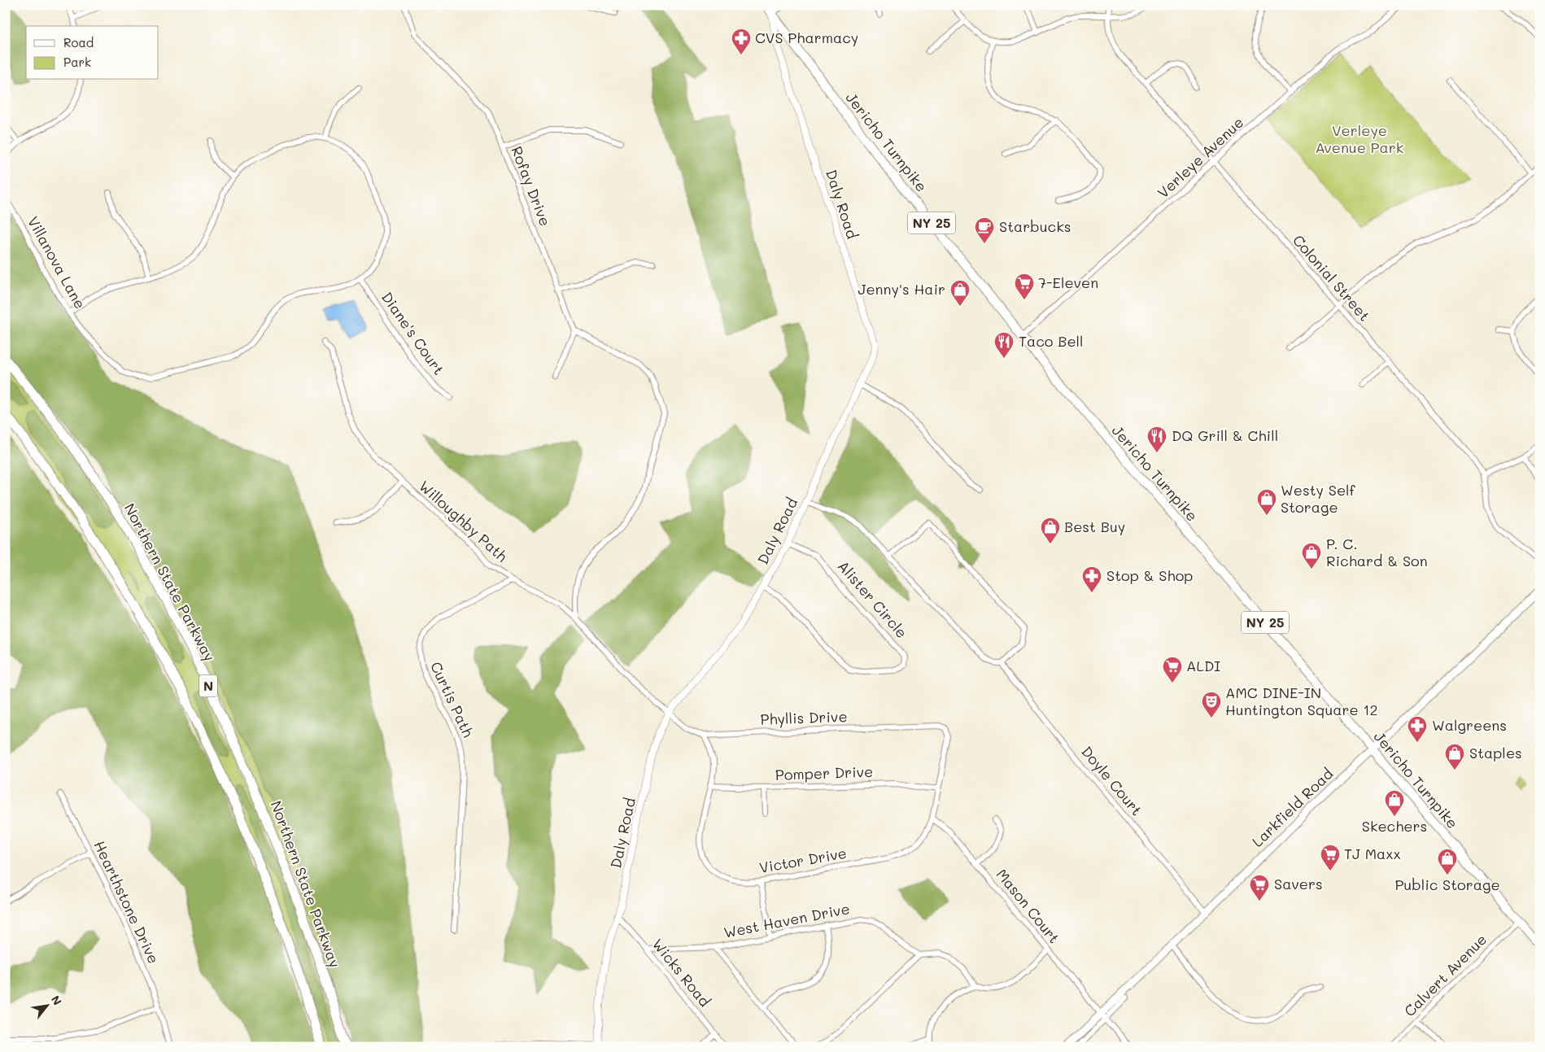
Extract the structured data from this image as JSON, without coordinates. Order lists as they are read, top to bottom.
{
  "streets": {
    "highway": ["Northern State Parkway", "N"],
    "main road": ["Jericho Turnpike", "NY 25", "Larkfield Road"],
    "street": [
      "Verleye Avenue",
      "Rofay Drive",
      "Daly Road",
      "Villanova Lane",
      "Colonial Street",
      "Diane's Court",
      "Willoughby Path",
      "Alister Circle",
      "Curtis Path",
      "Phyllis Drive",
      "Pomper Drive",
      "Doyle Court",
      "Victor Drive",
      "Hearthstone Drive",
      "Mason Court",
      "West Haven Drive",
      "Wicks Road",
      "Calvert Avenue"
    ]
  },
  "crossings": [
    ["Jericho Turnpike", "Verleye Avenue"],
    ["Jericho Turnpike", "Daly Road"],
    ["Jericho Turnpike", "Larkfield Road"],
    ["Jericho Turnpike", "Calvert Avenue"],
    ["Verleye Avenue", "Colonial Street"],
    ["Daly Road", "Willoughby Path"],
    ["Daly Road", "Alister Circle"],
    ["Daly Road", "Phyllis Drive"],
    ["Daly Road", "Wicks Road"],
    ["Villanova Lane", "Diane's Court"],
    ["Willoughby Path", "Curtis Path"],
    ["Willoughby Path", "Phyllis Drive"],
    ["Phyllis Drive", "Victor Drive"],
    ["Pomper Drive", "Victor Drive"],
    ["Doyle Court", "Larkfield Road"],
    ["Larkfield Road", "Mason Court"],
    ["Victor Drive", "Mason Court"],
    ["West Haven Drive", "Wicks Road"]
  ],
  "parks": ["Verleye Avenue Park"],
  "places": {
    "pharmacy": ["CVS Pharmacy", "Stop & Shop", "Walgreens"],
    "cafe": ["Starbucks"],
    "supermarket": [
      "7-Eleven",
      "ALDI",
      "TJ Maxx",
      "Savers"
    ],
    "shop": [
      "Jenny's Hair",
      "Westy Self Storage",
      "Best Buy",
      "P. C. Richard & Son",
      "Staples",
      "Skechers",
      "Public Storage"
    ],
    "restaurant": ["Taco Bell", "DQ Grill & Chill"],
    "theatre": ["AMC DINE-IN Huntington Square 12"]
  },
  "legend": ["Road", "Park"],
  "north": "top right"
}
